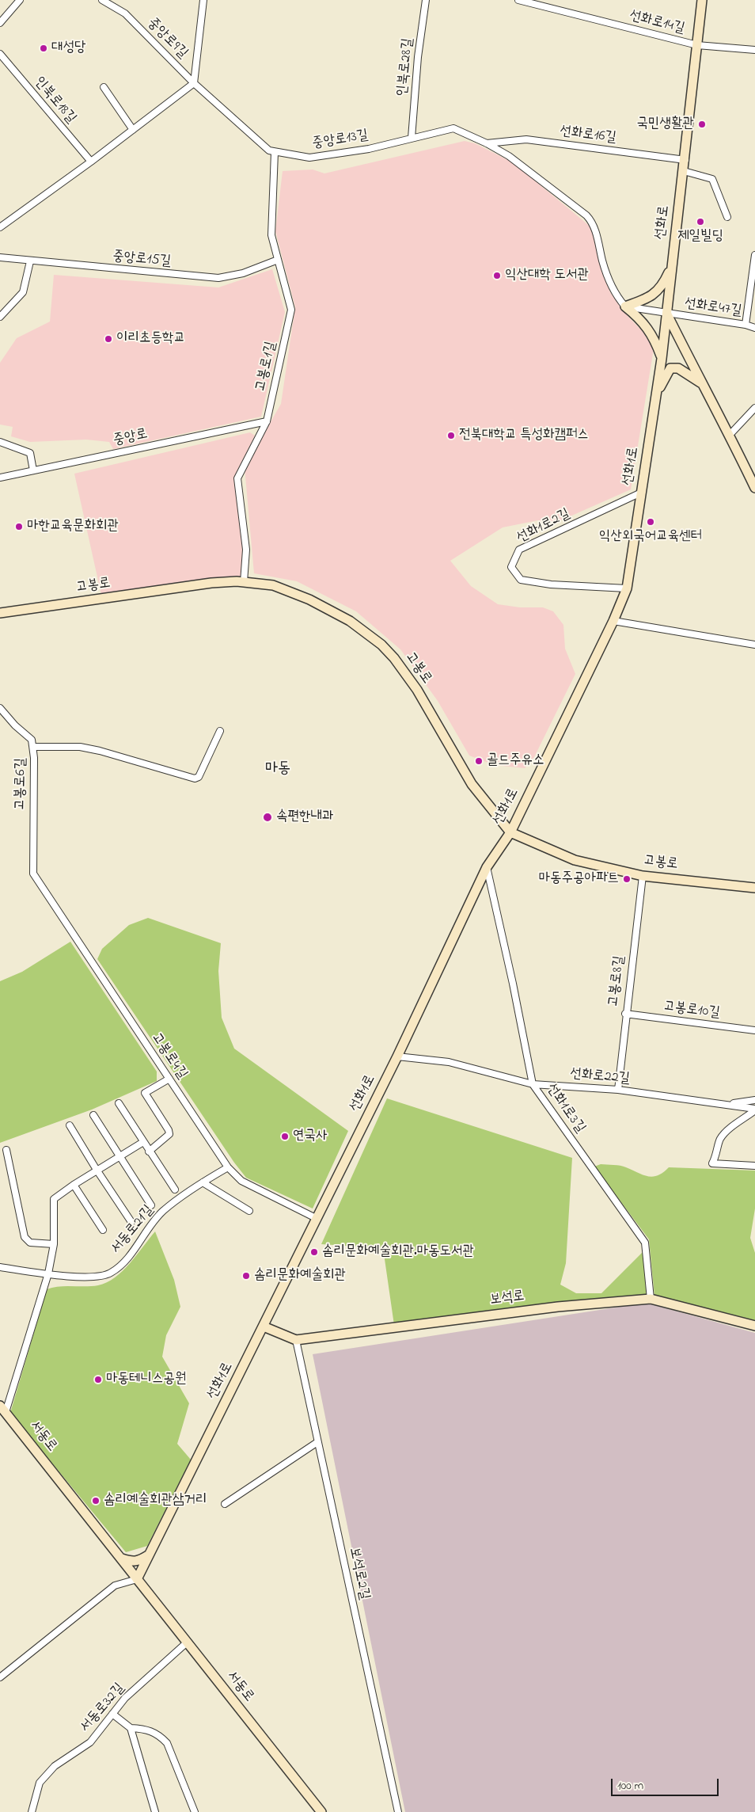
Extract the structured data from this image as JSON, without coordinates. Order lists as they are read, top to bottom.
{
  "streets": {
    "street": [
      "선화로14길",
      "중앙로9길",
      "인북로28길",
      "인북로18길",
      "선화로16길",
      "중앙로13길",
      "선화로",
      "중앙로15길",
      "선화로47길",
      "고봉로1길",
      "중앙로",
      "선화1로",
      "선화1로2길",
      "고봉로",
      "고봉로6길",
      "고봉로8길",
      "고봉로10길",
      "고봉로4길",
      "선화로22길",
      "선화1로3길",
      "서동로21길",
      "보석로",
      "서동로",
      "보석로2길",
      "서동로32길"
    ]
  },
  "crossings": [
    ["선화로14길", "선화로"],
    ["중앙로9길", "중앙로13길"],
    ["인북로28길", "중앙로13길"],
    ["선화로16길", "중앙로13길"],
    ["선화로16길", "선화로"],
    ["중앙로13길", "고봉로1길"],
    ["선화로", "선화로47길"],
    ["선화로", "선화1로"],
    ["중앙로15길", "고봉로1길"],
    ["선화로47길", "선화1로"],
    ["고봉로1길", "중앙로"],
    ["고봉로1길", "고봉로"],
    ["선화1로", "선화1로2길"],
    ["선화1로", "고봉로"],
    ["선화1로", "고봉로4길"],
    ["선화1로", "선화로22길"],
    ["선화1로", "선화1로3길"],
    ["선화1로", "보석로"],
    ["선화1로", "서동로"],
    ["고봉로", "고봉로8길"],
    ["고봉로6길", "고봉로4길"],
    ["고봉로8길", "고봉로10길"],
    ["고봉로8길", "선화로22길"],
    ["고봉로4길", "서동로21길"],
    ["선화로22길", "선화1로3길"],
    ["선화1로3길", "보석로"],
    ["보석로", "보석로2길"],
    ["서동로", "서동로32길"]
  ],
  "districts": ["마동"],
  "places": [
    "대성당",
    "국민생활관",
    "제일빌딩",
    "익산대학 도서관",
    "이리초등학교",
    "전북대학교 특성화캠퍼스",
    "익산외국어교육센터",
    "마한교육문화회관",
    "골드주유소",
    "속편한내과",
    "마동주공아파트",
    "연국사",
    "솜리문화예술회관.마동도서관",
    "솜리문화예술회관",
    "마동테니스공원",
    "솜리예술회관삼거리"
  ],
  "scale_bar": "100 m"
}
